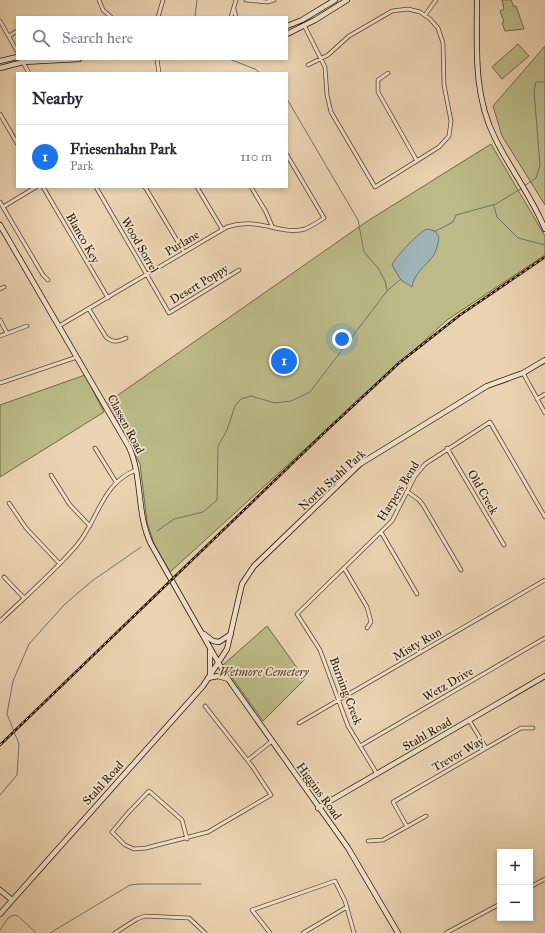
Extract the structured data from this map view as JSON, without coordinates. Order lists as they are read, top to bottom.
{
  "streets": {
    "street": [
      "Blanco Key",
      "Purlane",
      "Wood Sorrel",
      "Desert Poppy",
      "Classen Road",
      "North Stahl Park",
      "Harpers Bend",
      "Old Creek",
      "Misty Run",
      "Wetz Drive",
      "Burning Creek",
      "Stahl Road",
      "Trevor Way",
      "Higgins Road"
    ]
  },
  "crossings": [
    ["Blanco Key", "Purlane"],
    ["Purlane", "Wood Sorrel"],
    ["Purlane", "Classen Road"],
    ["Wood Sorrel", "Desert Poppy"],
    ["Classen Road", "North Stahl Park"],
    ["Classen Road", "Stahl Road"],
    ["Classen Road", "Higgins Road"],
    ["North Stahl Park", "Stahl Road"],
    ["North Stahl Park", "Higgins Road"],
    ["Harpers Bend", "Old Creek"],
    ["Harpers Bend", "Burning Creek"],
    ["Misty Run", "Burning Creek"],
    ["Wetz Drive", "Burning Creek"],
    ["Burning Creek", "Stahl Road"],
    ["Stahl Road", "Higgins Road"]
  ],
  "parks": ["Wetmore Cemetery"],
  "page": {
    "search": "Search here",
    "heading": "Nearby",
    "list": [
      {
        "mark": "1",
        "name": "Friesenhahn Park",
        "note": "Park",
        "value": "110 m"
      }
    ],
    "pins": "1",
    "map_buttons": ["+", "−"]
  }
}
